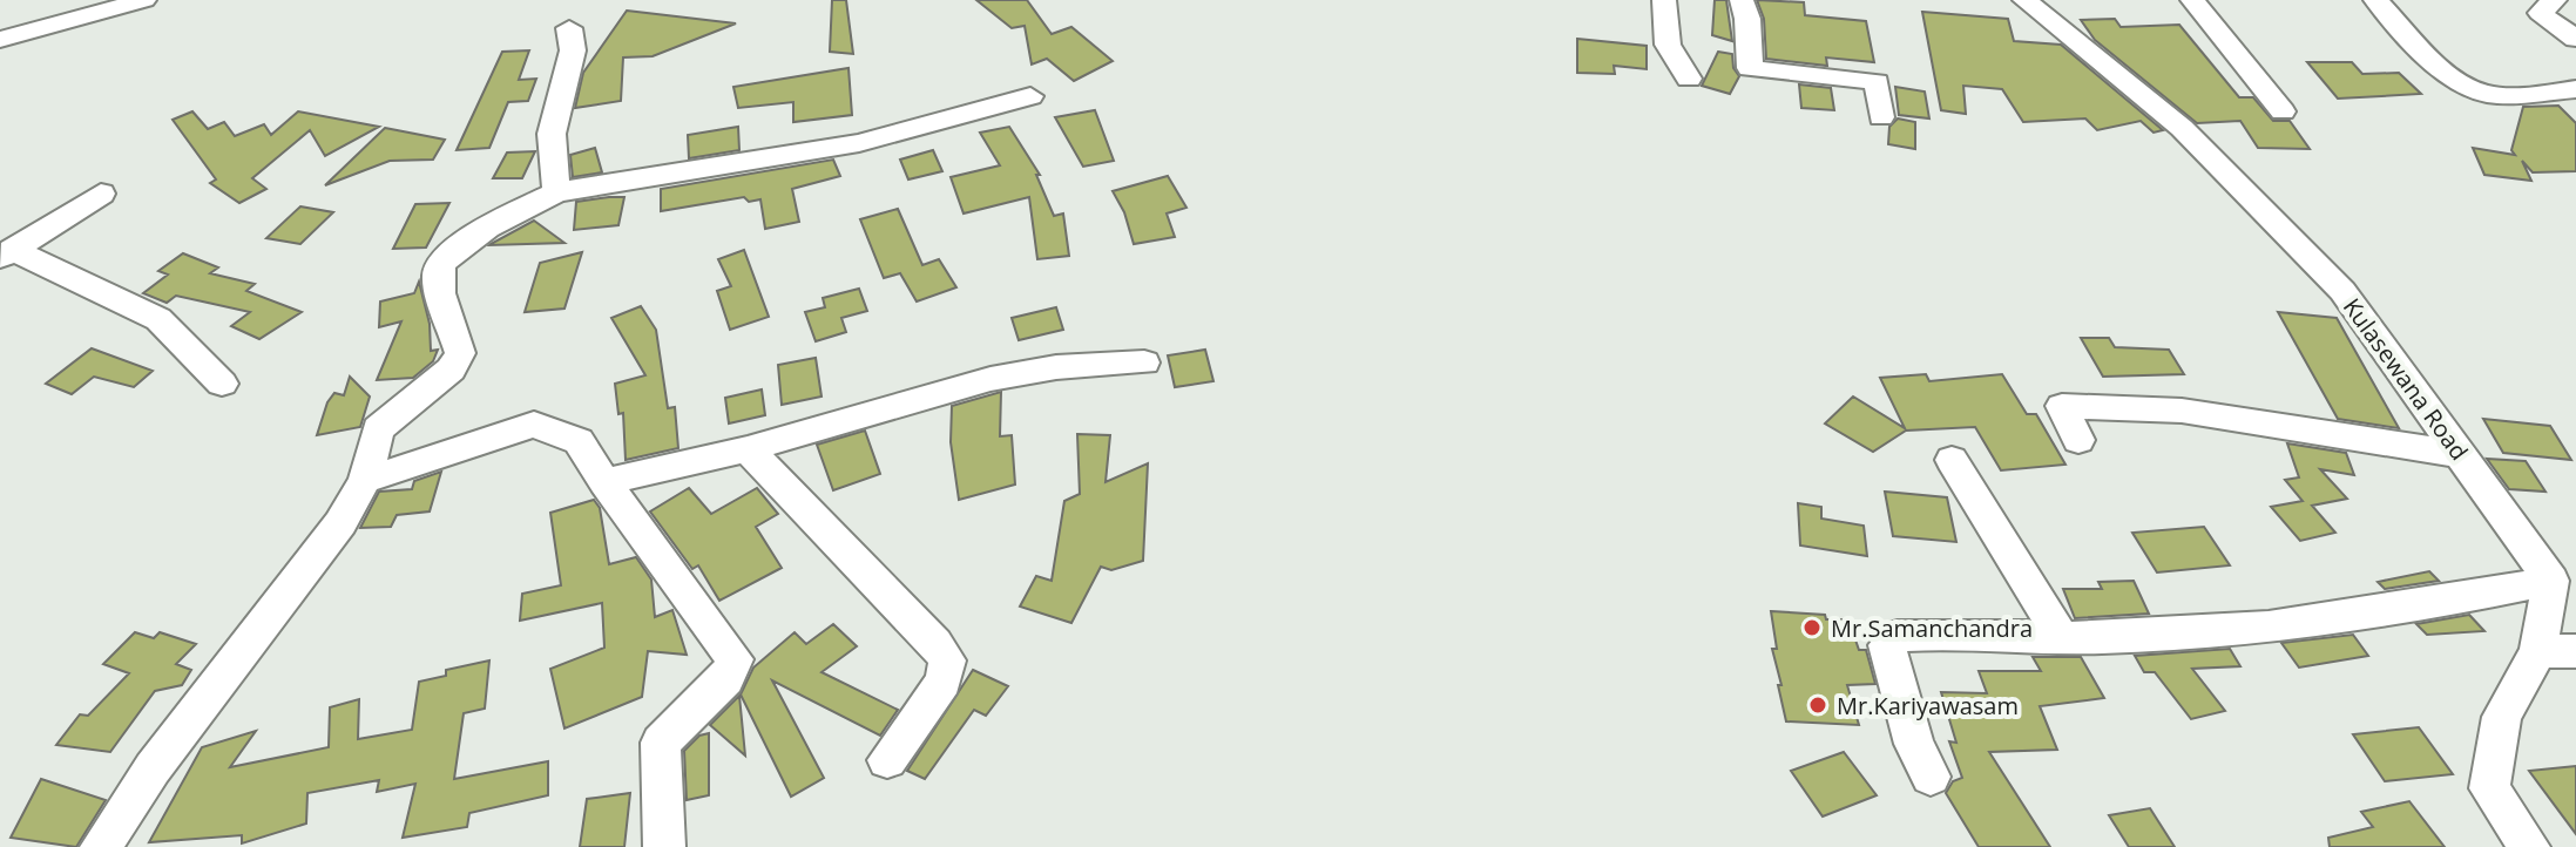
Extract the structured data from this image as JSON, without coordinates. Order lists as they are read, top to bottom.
{
  "streets": {
    "street": ["Kulasewana Road"]
  },
  "places": ["Mr.Samanchandra", "Mr.Kariyawasam"]
}
